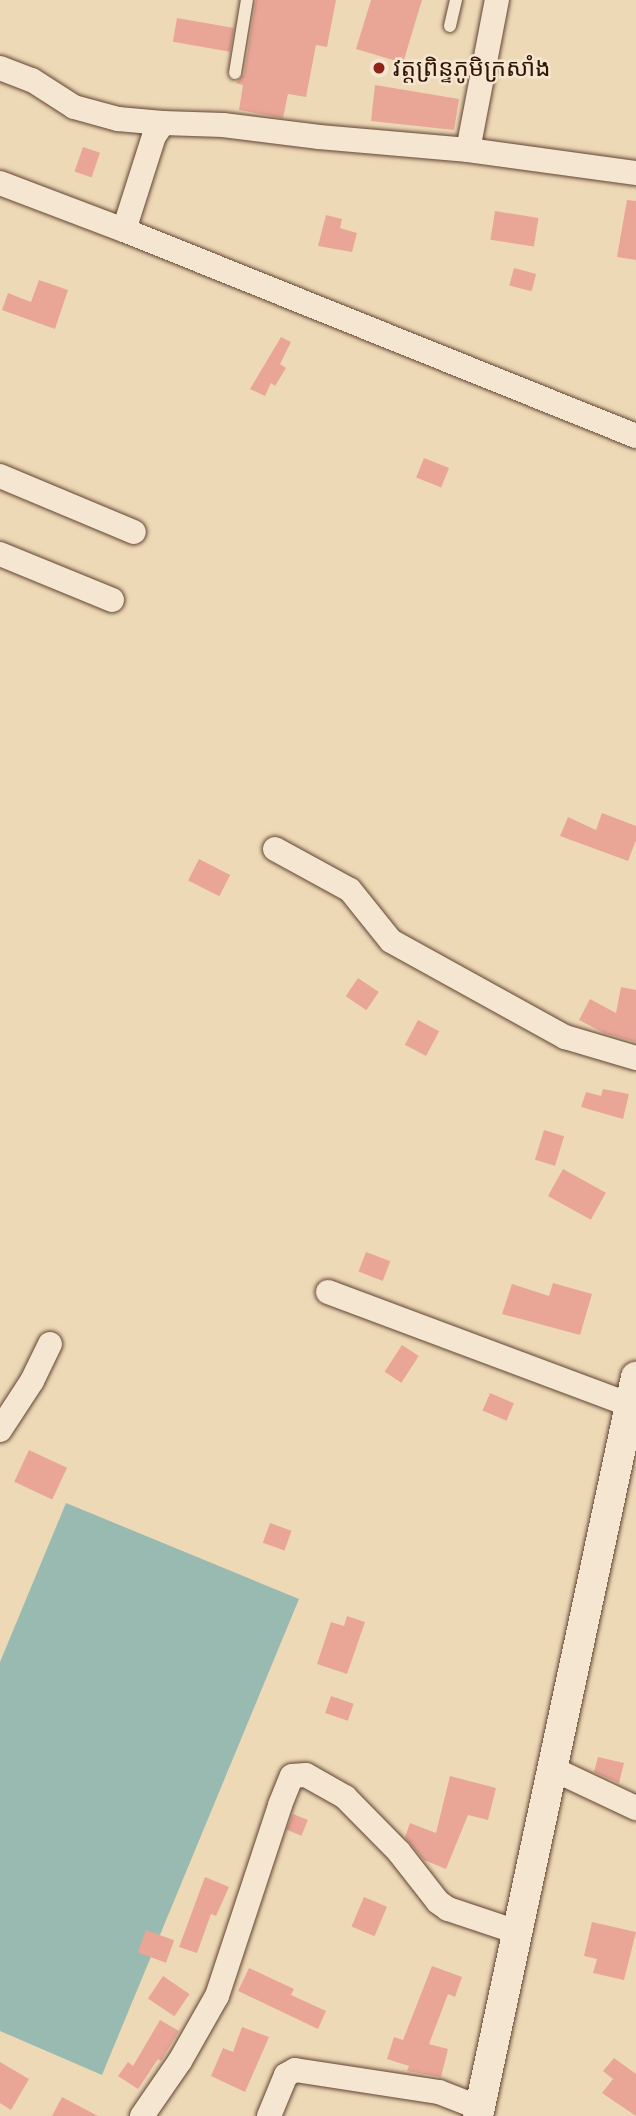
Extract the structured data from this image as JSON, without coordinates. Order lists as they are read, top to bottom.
{
  "places": ["វត្តព្រិន្ទភូមិក្រសាំង"]
}
